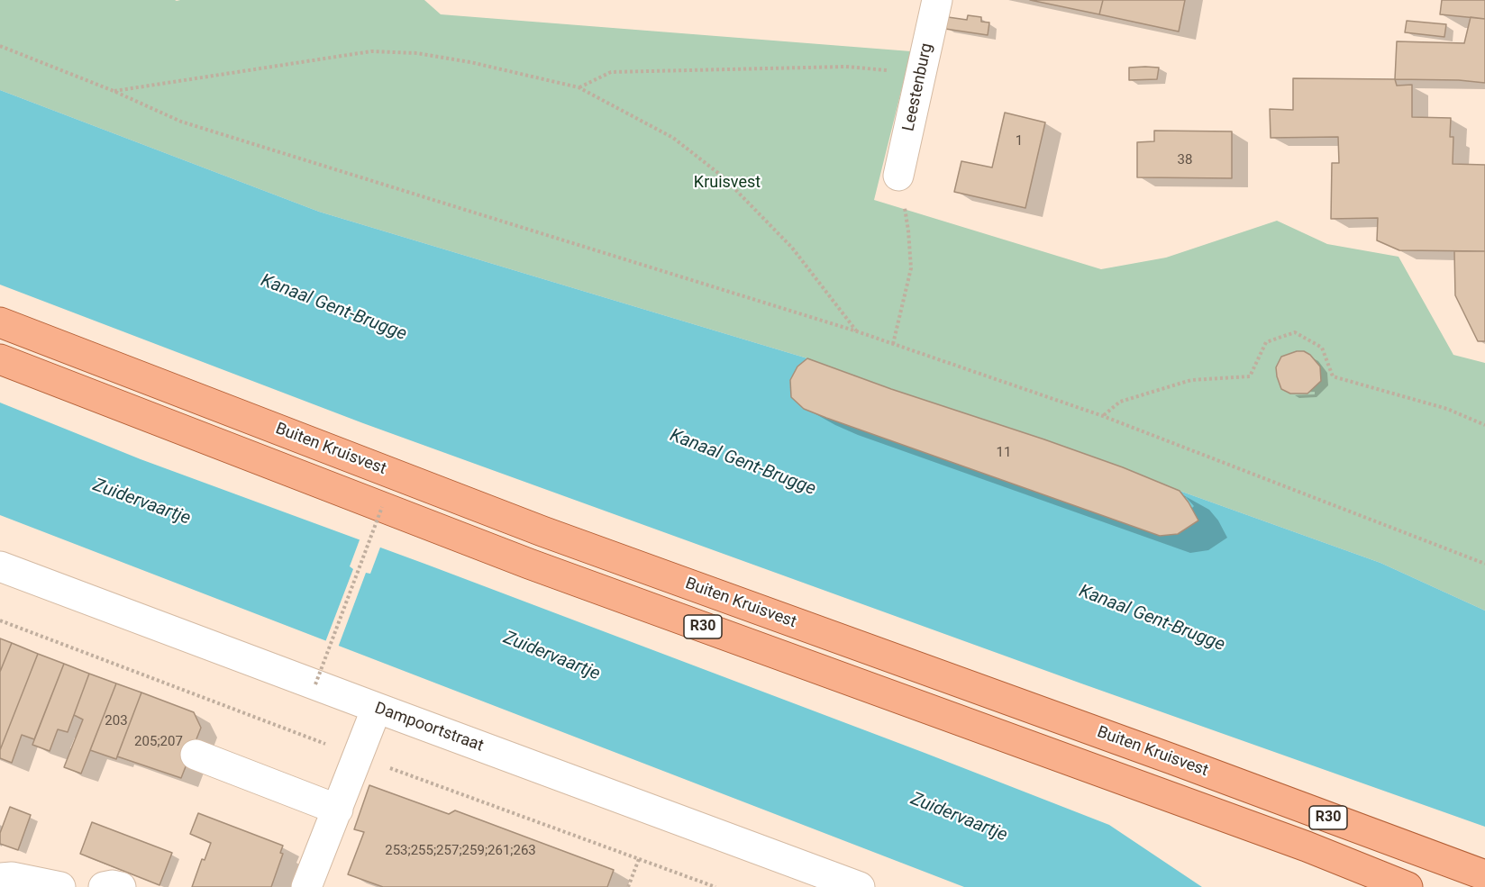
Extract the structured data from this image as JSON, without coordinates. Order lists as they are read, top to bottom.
{
  "streets": {
    "main road": ["Buiten Kruisvest", "R30"],
    "street": ["Leestenburg", "Dampoortstraat"]
  },
  "water": ["Kanaal Gent-Brugge", "Zuidervaartje"],
  "parks": ["Kruisvest"],
  "house_numbers": [
    "1",
    "38",
    "11",
    "203",
    "205;207",
    "253;255;257;259;261;263"
  ]
}
